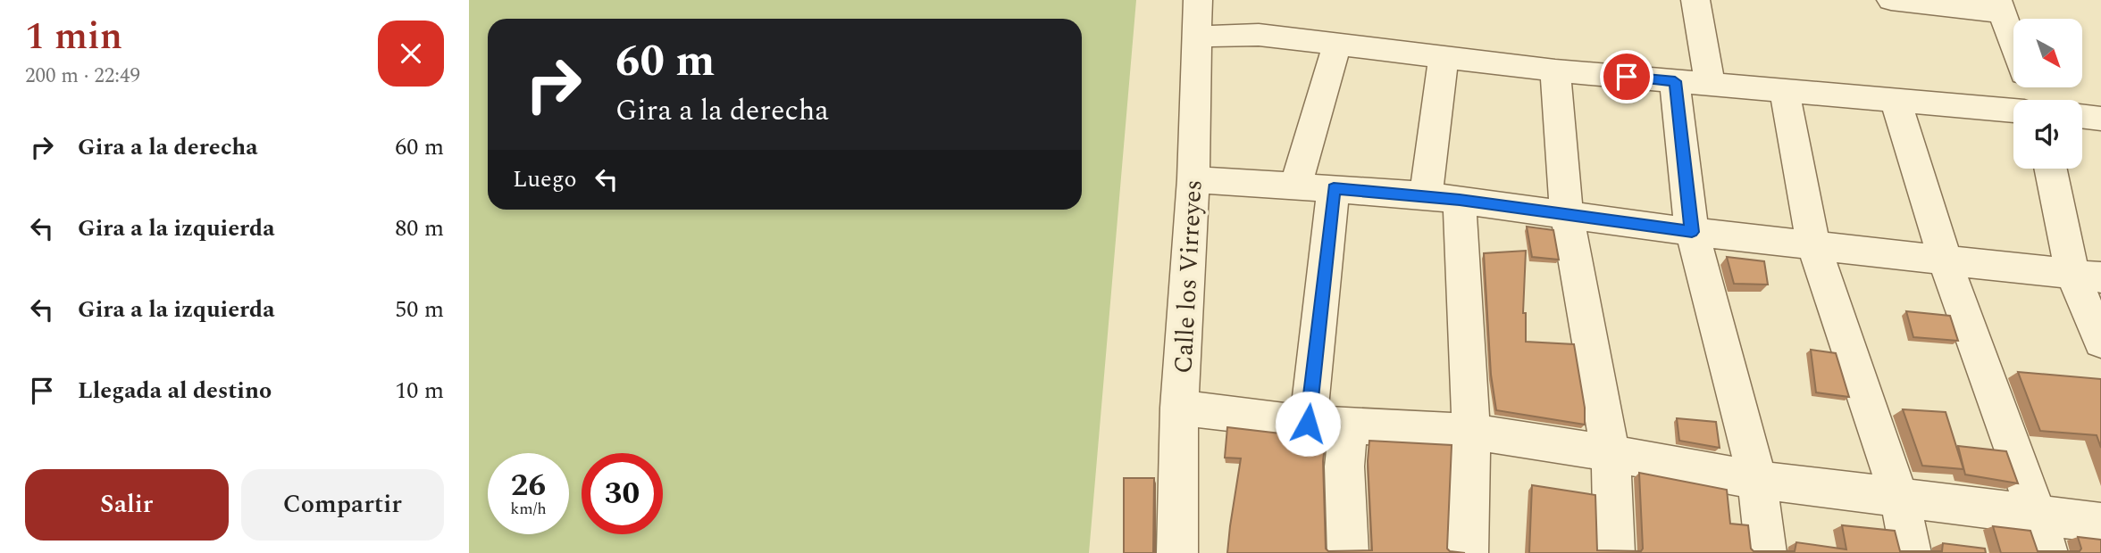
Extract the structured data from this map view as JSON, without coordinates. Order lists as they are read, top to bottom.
{
  "streets": {
    "street": ["Calle los Virreyes"]
  },
  "north": "bottom right",
  "page": {
    "heading": ["1 min", "200 m · 22:49"],
    "turn": ["60 m", "Gira a la derecha"],
    "list": [
      {
        "name": "Gira a la derecha",
        "value": "60 m"
      },
      {
        "name": "Gira a la izquierda",
        "value": "80 m"
      },
      {
        "name": "Gira a la izquierda",
        "value": "50 m"
      },
      {
        "name": "Llegada al destino",
        "value": "10 m"
      }
    ],
    "then": "Luego",
    "speed": "26 km/h",
    "limit": "30",
    "buttons": ["Salir", "Compartir"]
  }
}
